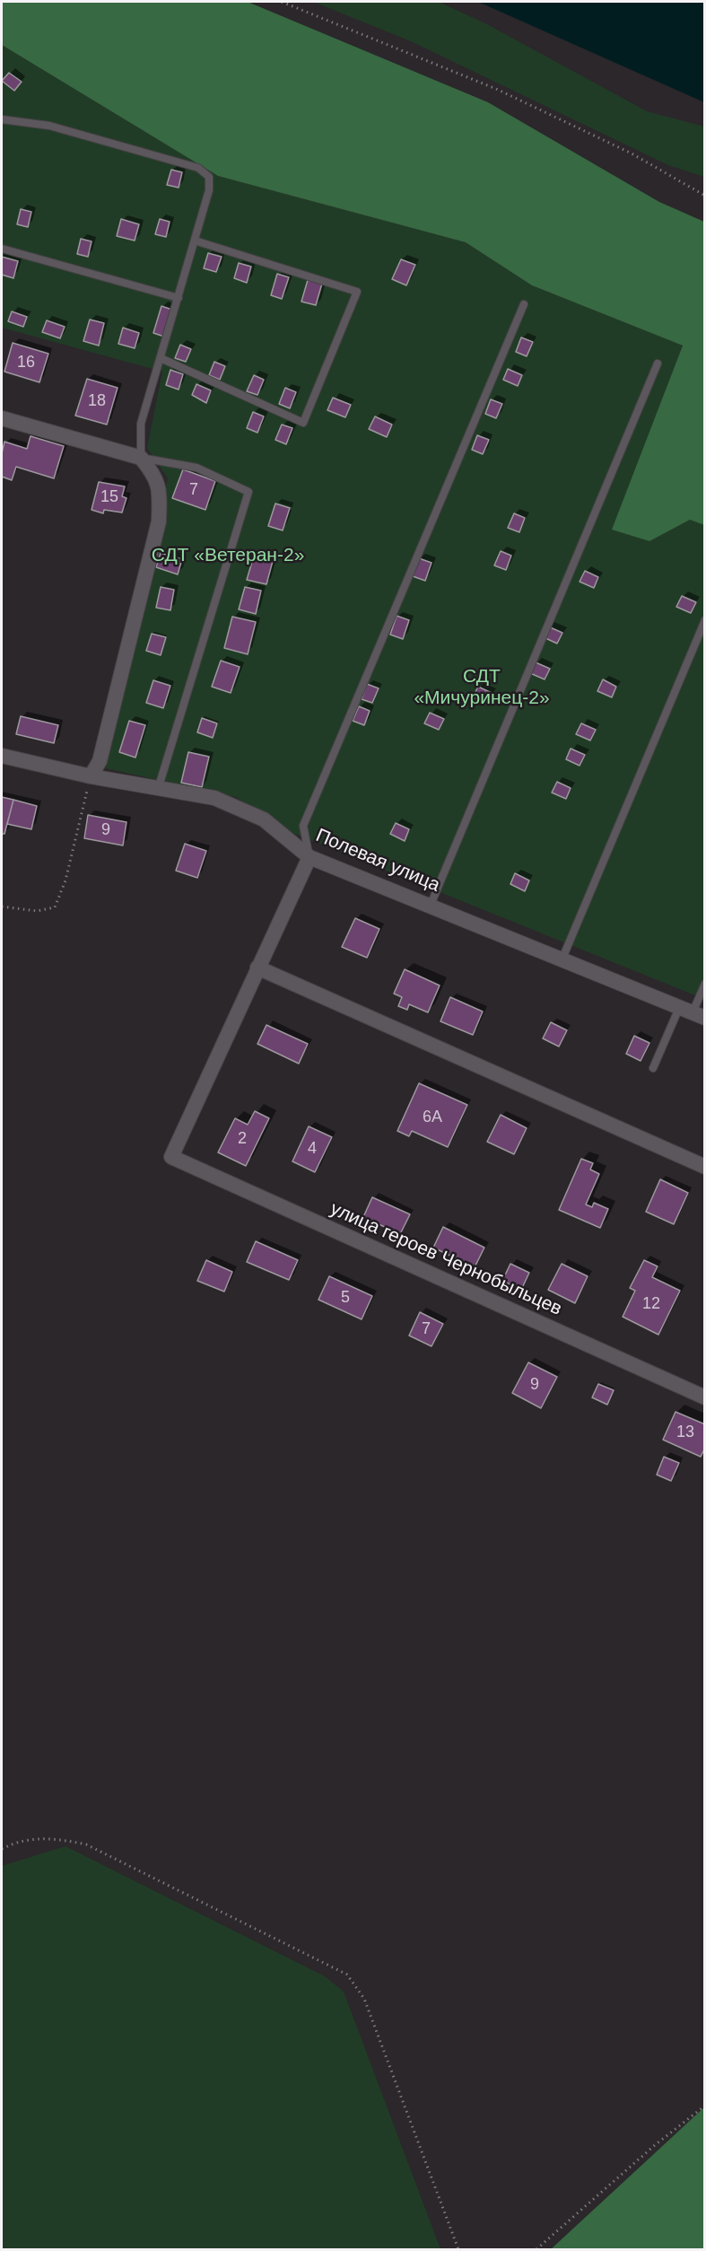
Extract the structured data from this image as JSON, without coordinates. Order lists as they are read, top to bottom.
{
  "streets": {
    "street": ["Полевая улица", "улица героев Чернобыльцев"]
  },
  "parks": ["СДТ «Ветеран-2»", "СДТ «Мичуринец-2»"],
  "house_numbers": [
    "16",
    "18",
    "7",
    "15",
    "9",
    "6А",
    "2",
    "4",
    "5",
    "12",
    "7",
    "9",
    "13"
  ]
}
